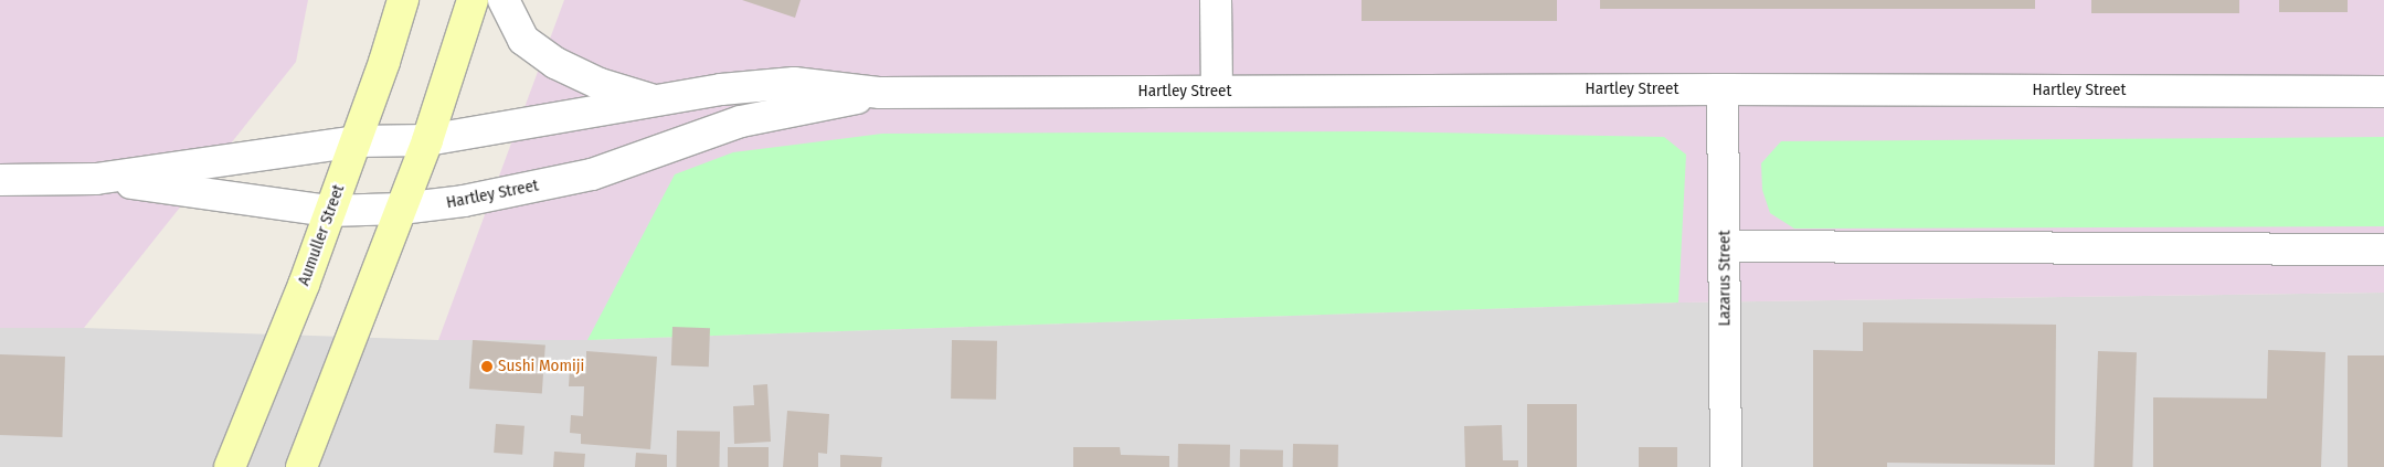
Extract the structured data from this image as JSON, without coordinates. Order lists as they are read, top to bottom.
{
  "streets": {
    "main road": ["Aumuller Street"],
    "street": ["Hartley Street", "Lazarus Street"]
  },
  "crossings": [
    ["Hartley Street", "Aumuller Street"],
    ["Hartley Street", "Lazarus Street"]
  ],
  "places": ["Sushi Momiji"]
}
